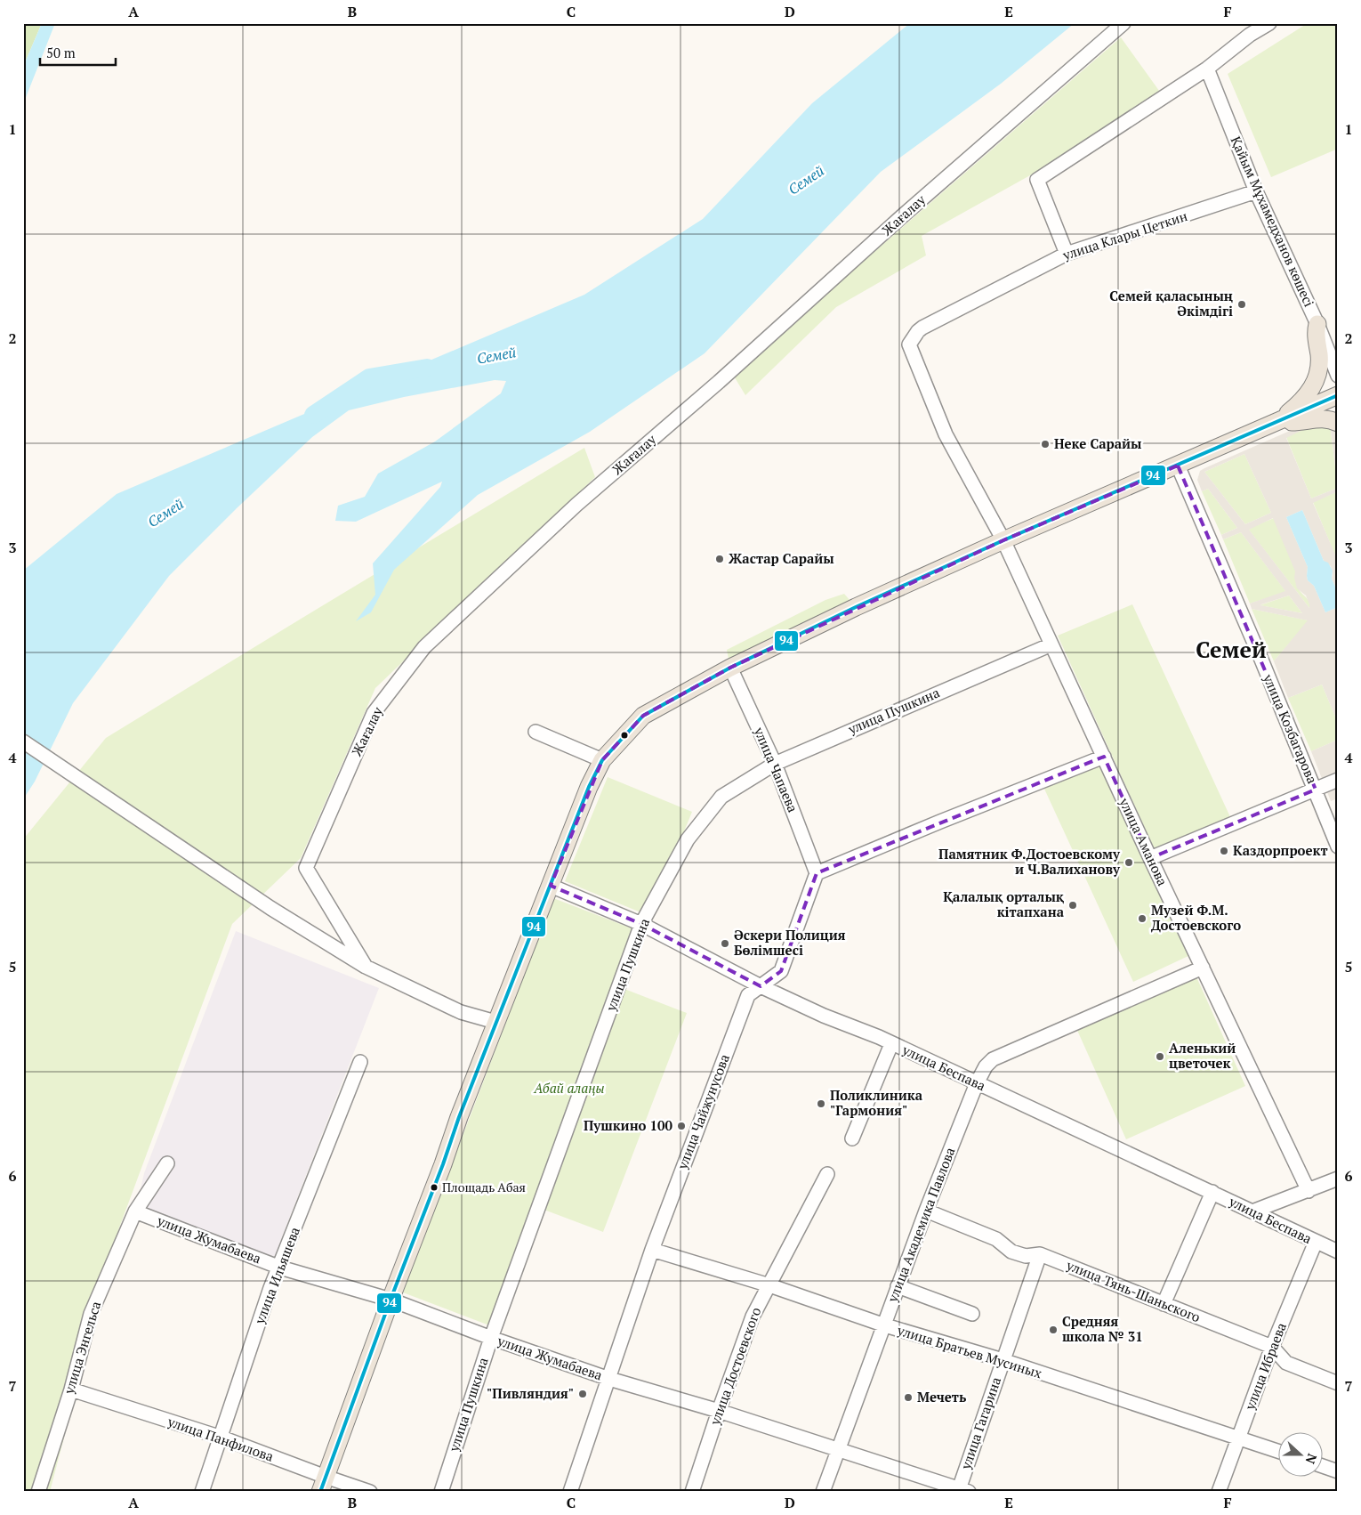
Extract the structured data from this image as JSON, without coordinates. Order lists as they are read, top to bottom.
{
  "streets": {
    "street": [
      "Жағалау",
      "Қайым Мұхамедханов көшесі",
      "улица Клары Цеткин",
      "улица Пушкина",
      "улица Козбагарова",
      "улица Чапаева",
      "улица Аманова",
      "улица Беспава",
      "улица Чайжунусова",
      "улица Академика Павлова",
      "улица Жумабаева",
      "улица Ильяшева",
      "улица Тянь-Шаньского",
      "улица Энгельса",
      "улица Братьев Мусиных",
      "улица Достоевского",
      "улица Ибраева",
      "улица Гагарина",
      "улица Панфилова"
    ]
  },
  "crossings": [
    ["Қайым Мұхамедханов көшесі", "улица Клары Цеткин"],
    ["улица Клары Цеткин", "улица Аманова"],
    ["улица Пушкина", "улица Чапаева"],
    ["улица Пушкина", "улица Аманова"],
    ["улица Пушкина", "улица Беспава"],
    ["улица Пушкина", "улица Жумабаева"],
    ["улица Чапаева", "улица Чайжунусова"],
    ["улица Аманова", "улица Академика Павлова"],
    ["улица Беспава", "улица Чайжунусова"],
    ["улица Беспава", "улица Академика Павлова"],
    ["улица Беспава", "улица Ибраева"],
    ["улица Чайжунусова", "улица Жумабаева"],
    ["улица Чайжунусова", "улица Братьев Мусиных"],
    ["улица Академика Павлова", "улица Жумабаева"],
    ["улица Академика Павлова", "улица Тянь-Шаньского"],
    ["улица Академика Павлова", "улица Братьев Мусиных"],
    ["улица Жумабаева", "улица Ильяшева"],
    ["улица Жумабаева", "улица Энгельса"],
    ["улица Жумабаева", "улица Достоевского"],
    ["улица Жумабаева", "улица Гагарина"],
    ["улица Ильяшева", "улица Панфилова"],
    ["улица Тянь-Шаньского", "улица Ибраева"],
    ["улица Тянь-Шаньского", "улица Гагарина"],
    ["улица Энгельса", "улица Панфилова"],
    ["улица Братьев Мусиных", "улица Достоевского"],
    ["улица Братьев Мусиных", "улица Ибраева"],
    ["улица Братьев Мусиных", "улица Гагарина"]
  ],
  "districts": ["Семей"],
  "water": ["Семей"],
  "parks": ["Абай алаңы"],
  "places": [
    "Семей қаласының Әкімдігі",
    "Неке Сарайы",
    "Жастар Сарайы",
    "Каздорпроект",
    "Памятник Ф.Достоевскому и Ч.Валиханову",
    "Қалалық орталық кітапхана",
    "Музей Ф.М. Достоевского",
    "Әскери Полиция Бөлімшесі",
    "Аленький цветочек",
    "Поликлиника \"Гармония\"",
    "Пушкино 100",
    "Площадь Абая",
    "Средняя школа № 31",
    "\"Пивляндия\"",
    "Мечеть"
  ],
  "lines": ["transit line 94"],
  "scale_bar": "50 m",
  "north": "right",
  "grid": {
    "columns": [
      "A",
      "B",
      "C",
      "D",
      "E",
      "F"
    ],
    "rows": [
      "1",
      "2",
      "3",
      "4",
      "5",
      "6",
      "7"
    ]
  }
}
